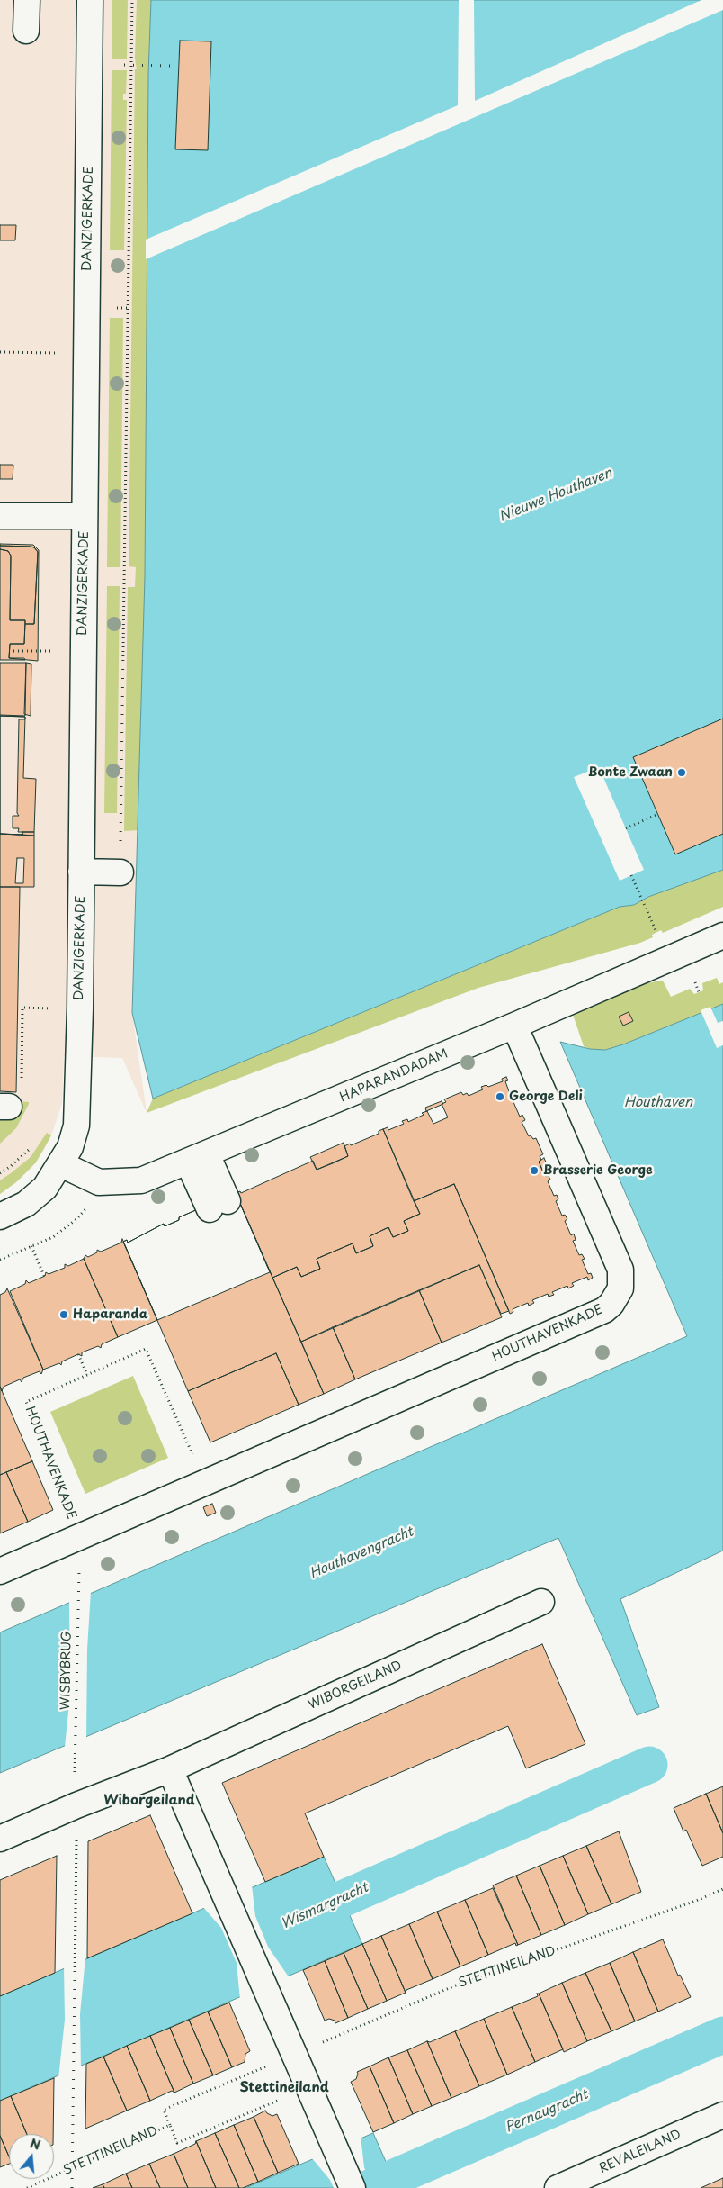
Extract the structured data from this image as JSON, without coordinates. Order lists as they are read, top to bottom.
{
  "streets": {
    "street": [
      "DANZIGERKADE",
      "HAPARANDADAM",
      "HOUTHAVENKADE",
      "WIBORGEILAND",
      "REVALEILAND"
    ],
    "path": ["WISBYBRUG", "STETTINEILAND"]
  },
  "crossings": [
    ["DANZIGERKADE", "HAPARANDADAM"],
    ["HAPARANDADAM", "HOUTHAVENKADE"],
    ["WISBYBRUG", "WIBORGEILAND"],
    ["WISBYBRUG", "STETTINEILAND"]
  ],
  "districts": ["Wiborgeiland", "Stettineiland"],
  "water": [
    "Nieuwe Houthaven",
    "Houthaven",
    "Houthavengracht",
    "Wismargracht",
    "Pernaugracht"
  ],
  "places": [
    "Bonte Zwaan",
    "George Deli",
    "Brasserie George",
    "Haparanda"
  ],
  "north": "top"
}
